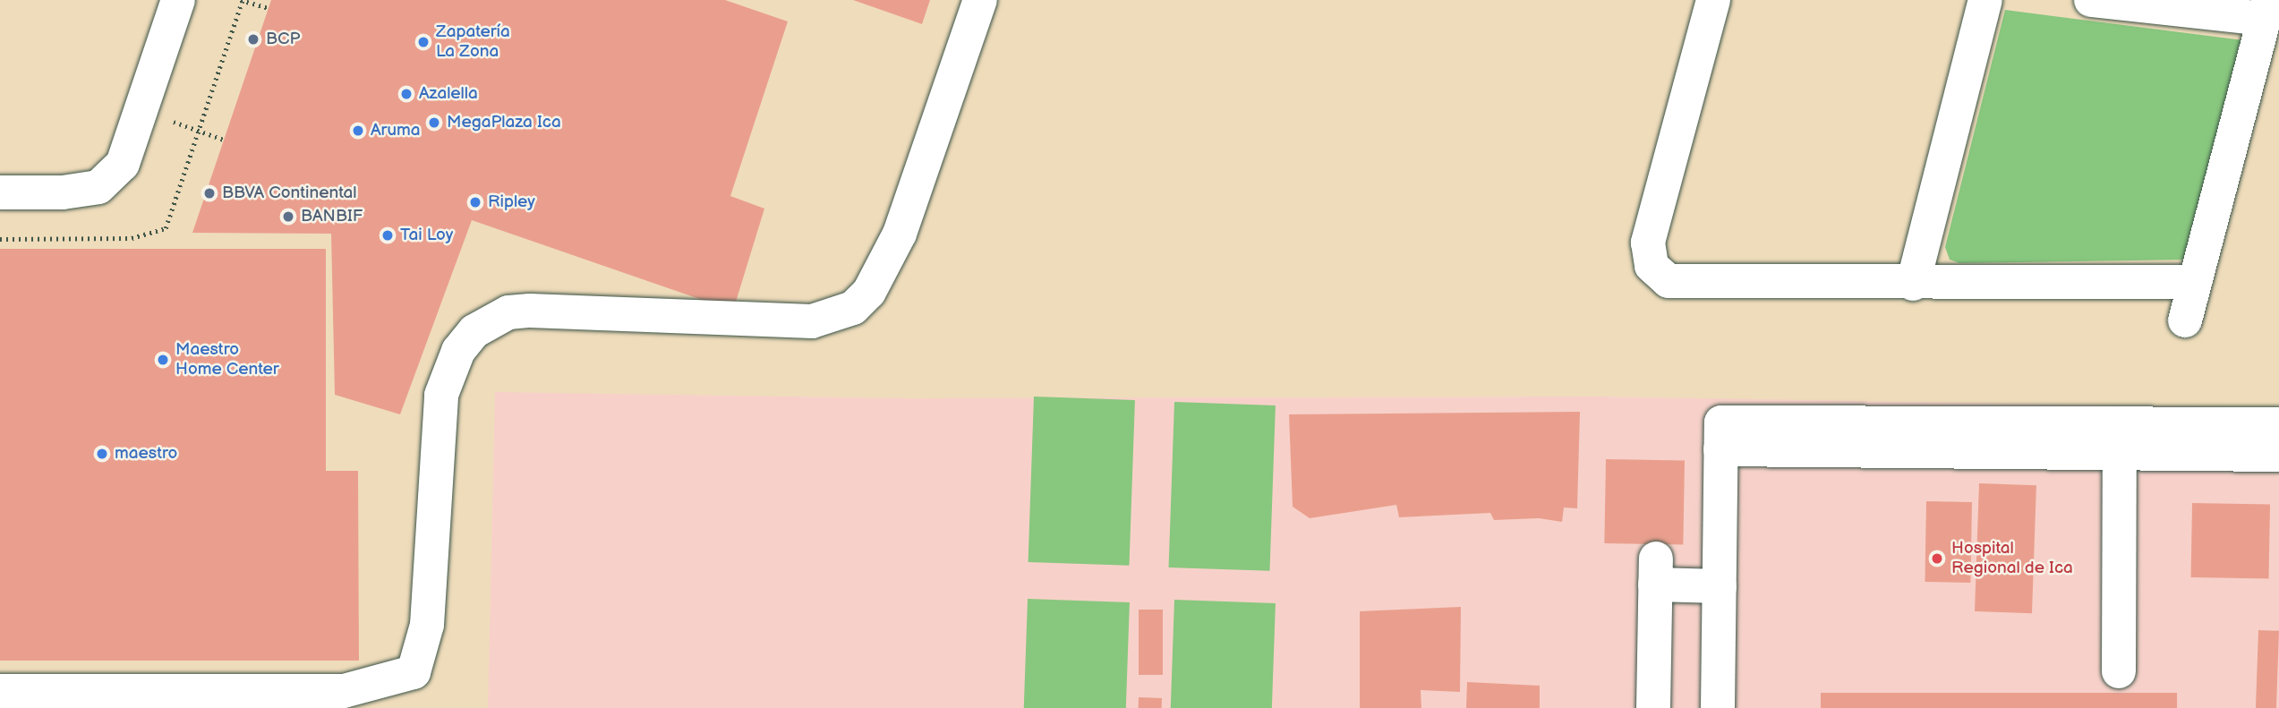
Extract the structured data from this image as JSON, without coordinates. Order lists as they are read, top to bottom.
{
  "places": [
    "BCP",
    "Zapatería La Zona",
    "Azalella",
    "MegaPlaza Ica",
    "Aruma",
    "BBVA Continental",
    "Ripley",
    "BANBIF",
    "Tai Loy",
    "Maestro Home Center",
    "maestro",
    "Hospital Regional de Ica"
  ]
}
